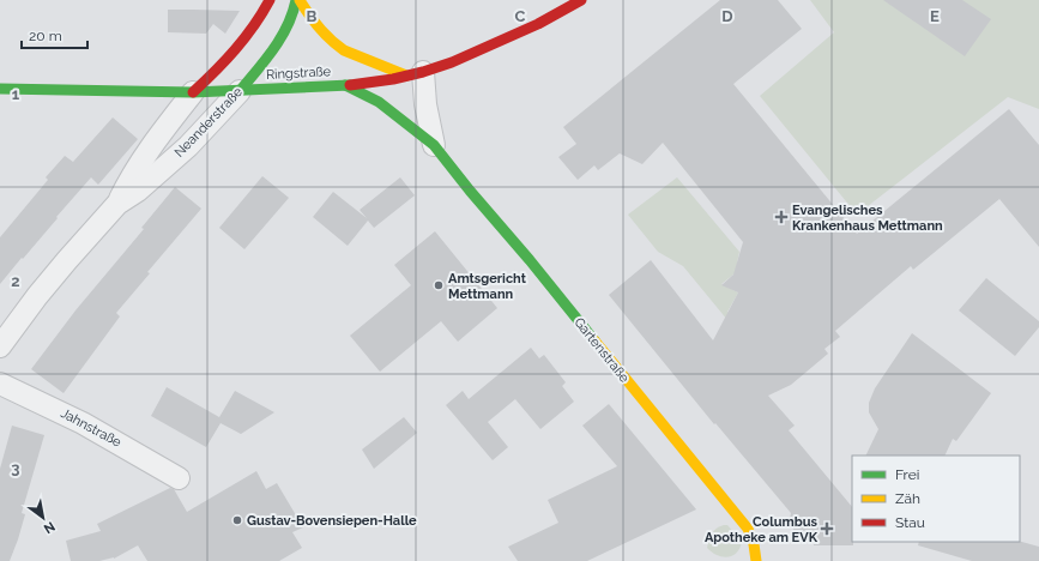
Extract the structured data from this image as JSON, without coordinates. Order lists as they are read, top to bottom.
{
  "streets": {
    "street": [
      "Ringstraße",
      "Neanderstraße",
      "Gartenstraße",
      "Jahnstraße"
    ]
  },
  "crossings": [
    ["Ringstraße", "Neanderstraße"],
    ["Ringstraße", "Gartenstraße"]
  ],
  "places": {
    "health": ["Evangelisches Krankenhaus Mettmann", "Columbus Apotheke am EVK"],
    "other": ["Amtsgericht Mettmann", "Gustav-Bovensiepen-Halle"]
  },
  "legend": ["Frei", "Zäh", "Stau"],
  "scale_bar": "20 m",
  "north": "bottom right",
  "grid": {
    "columns": [
      "B",
      "C",
      "D",
      "E"
    ],
    "rows": ["1", "2", "3"]
  }
}
